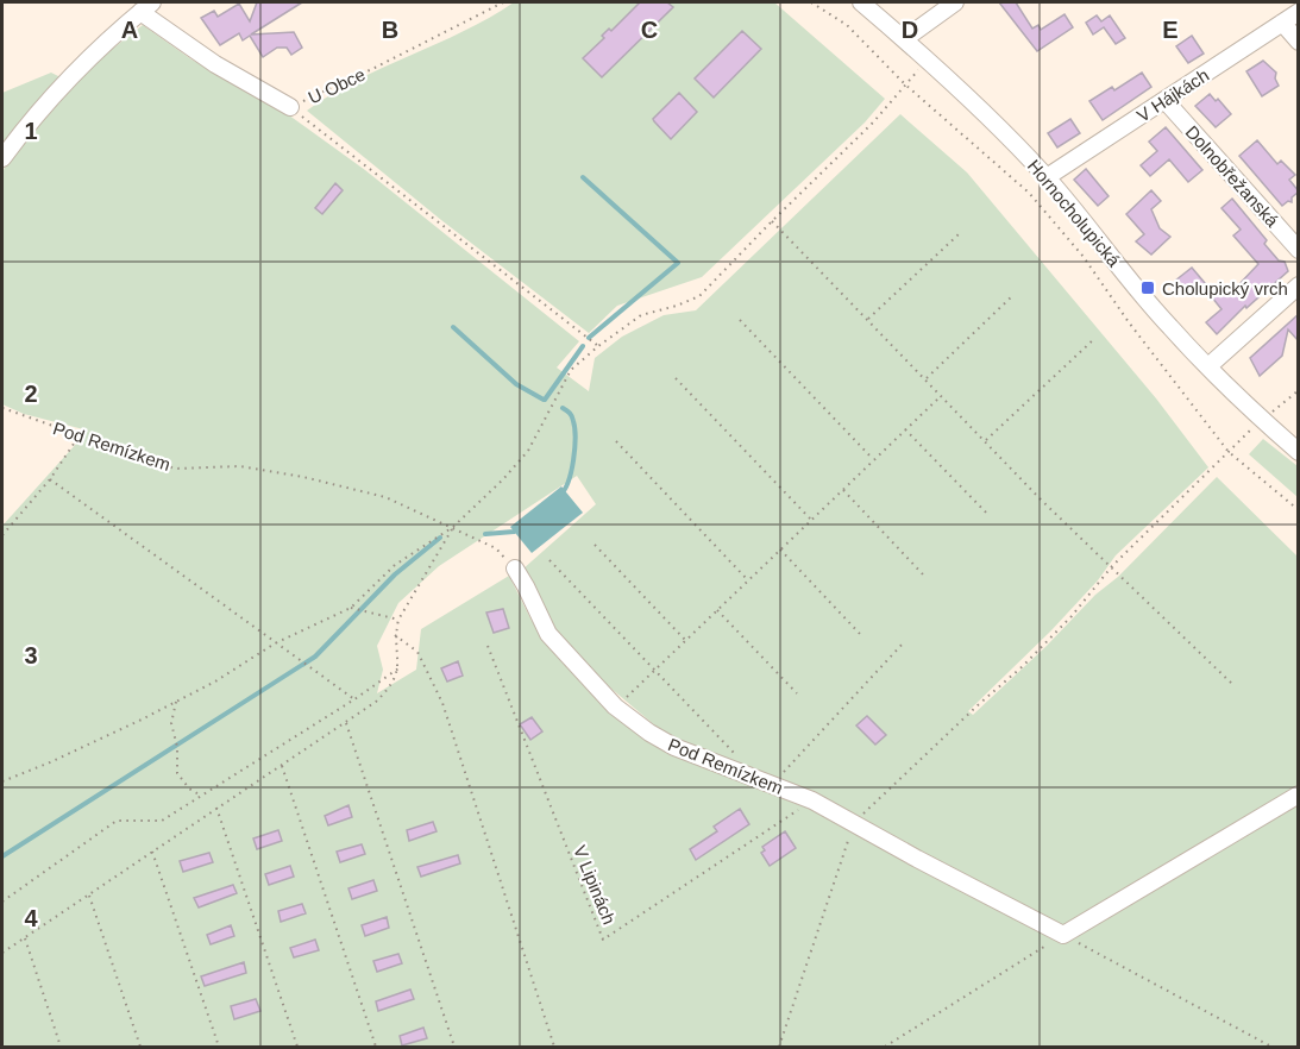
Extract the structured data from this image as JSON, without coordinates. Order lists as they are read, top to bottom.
{
  "streets": {
    "street": [
      "U Obce",
      "V Hájkách",
      "Dolnobřežanská",
      "Hornocholupická",
      "Pod Remízkem"
    ],
    "path": ["V Lipinách"]
  },
  "crossings": [
    ["V Hájkách", "Dolnobřežanská"],
    ["V Hájkách", "Hornocholupická"],
    ["Pod Remízkem", "V Lipinách"]
  ],
  "places": {
    "transit": ["Cholupický vrch"]
  },
  "grid": {
    "columns": [
      "A",
      "B",
      "C",
      "D",
      "E"
    ],
    "rows": [
      "1",
      "2",
      "3",
      "4"
    ]
  }
}
